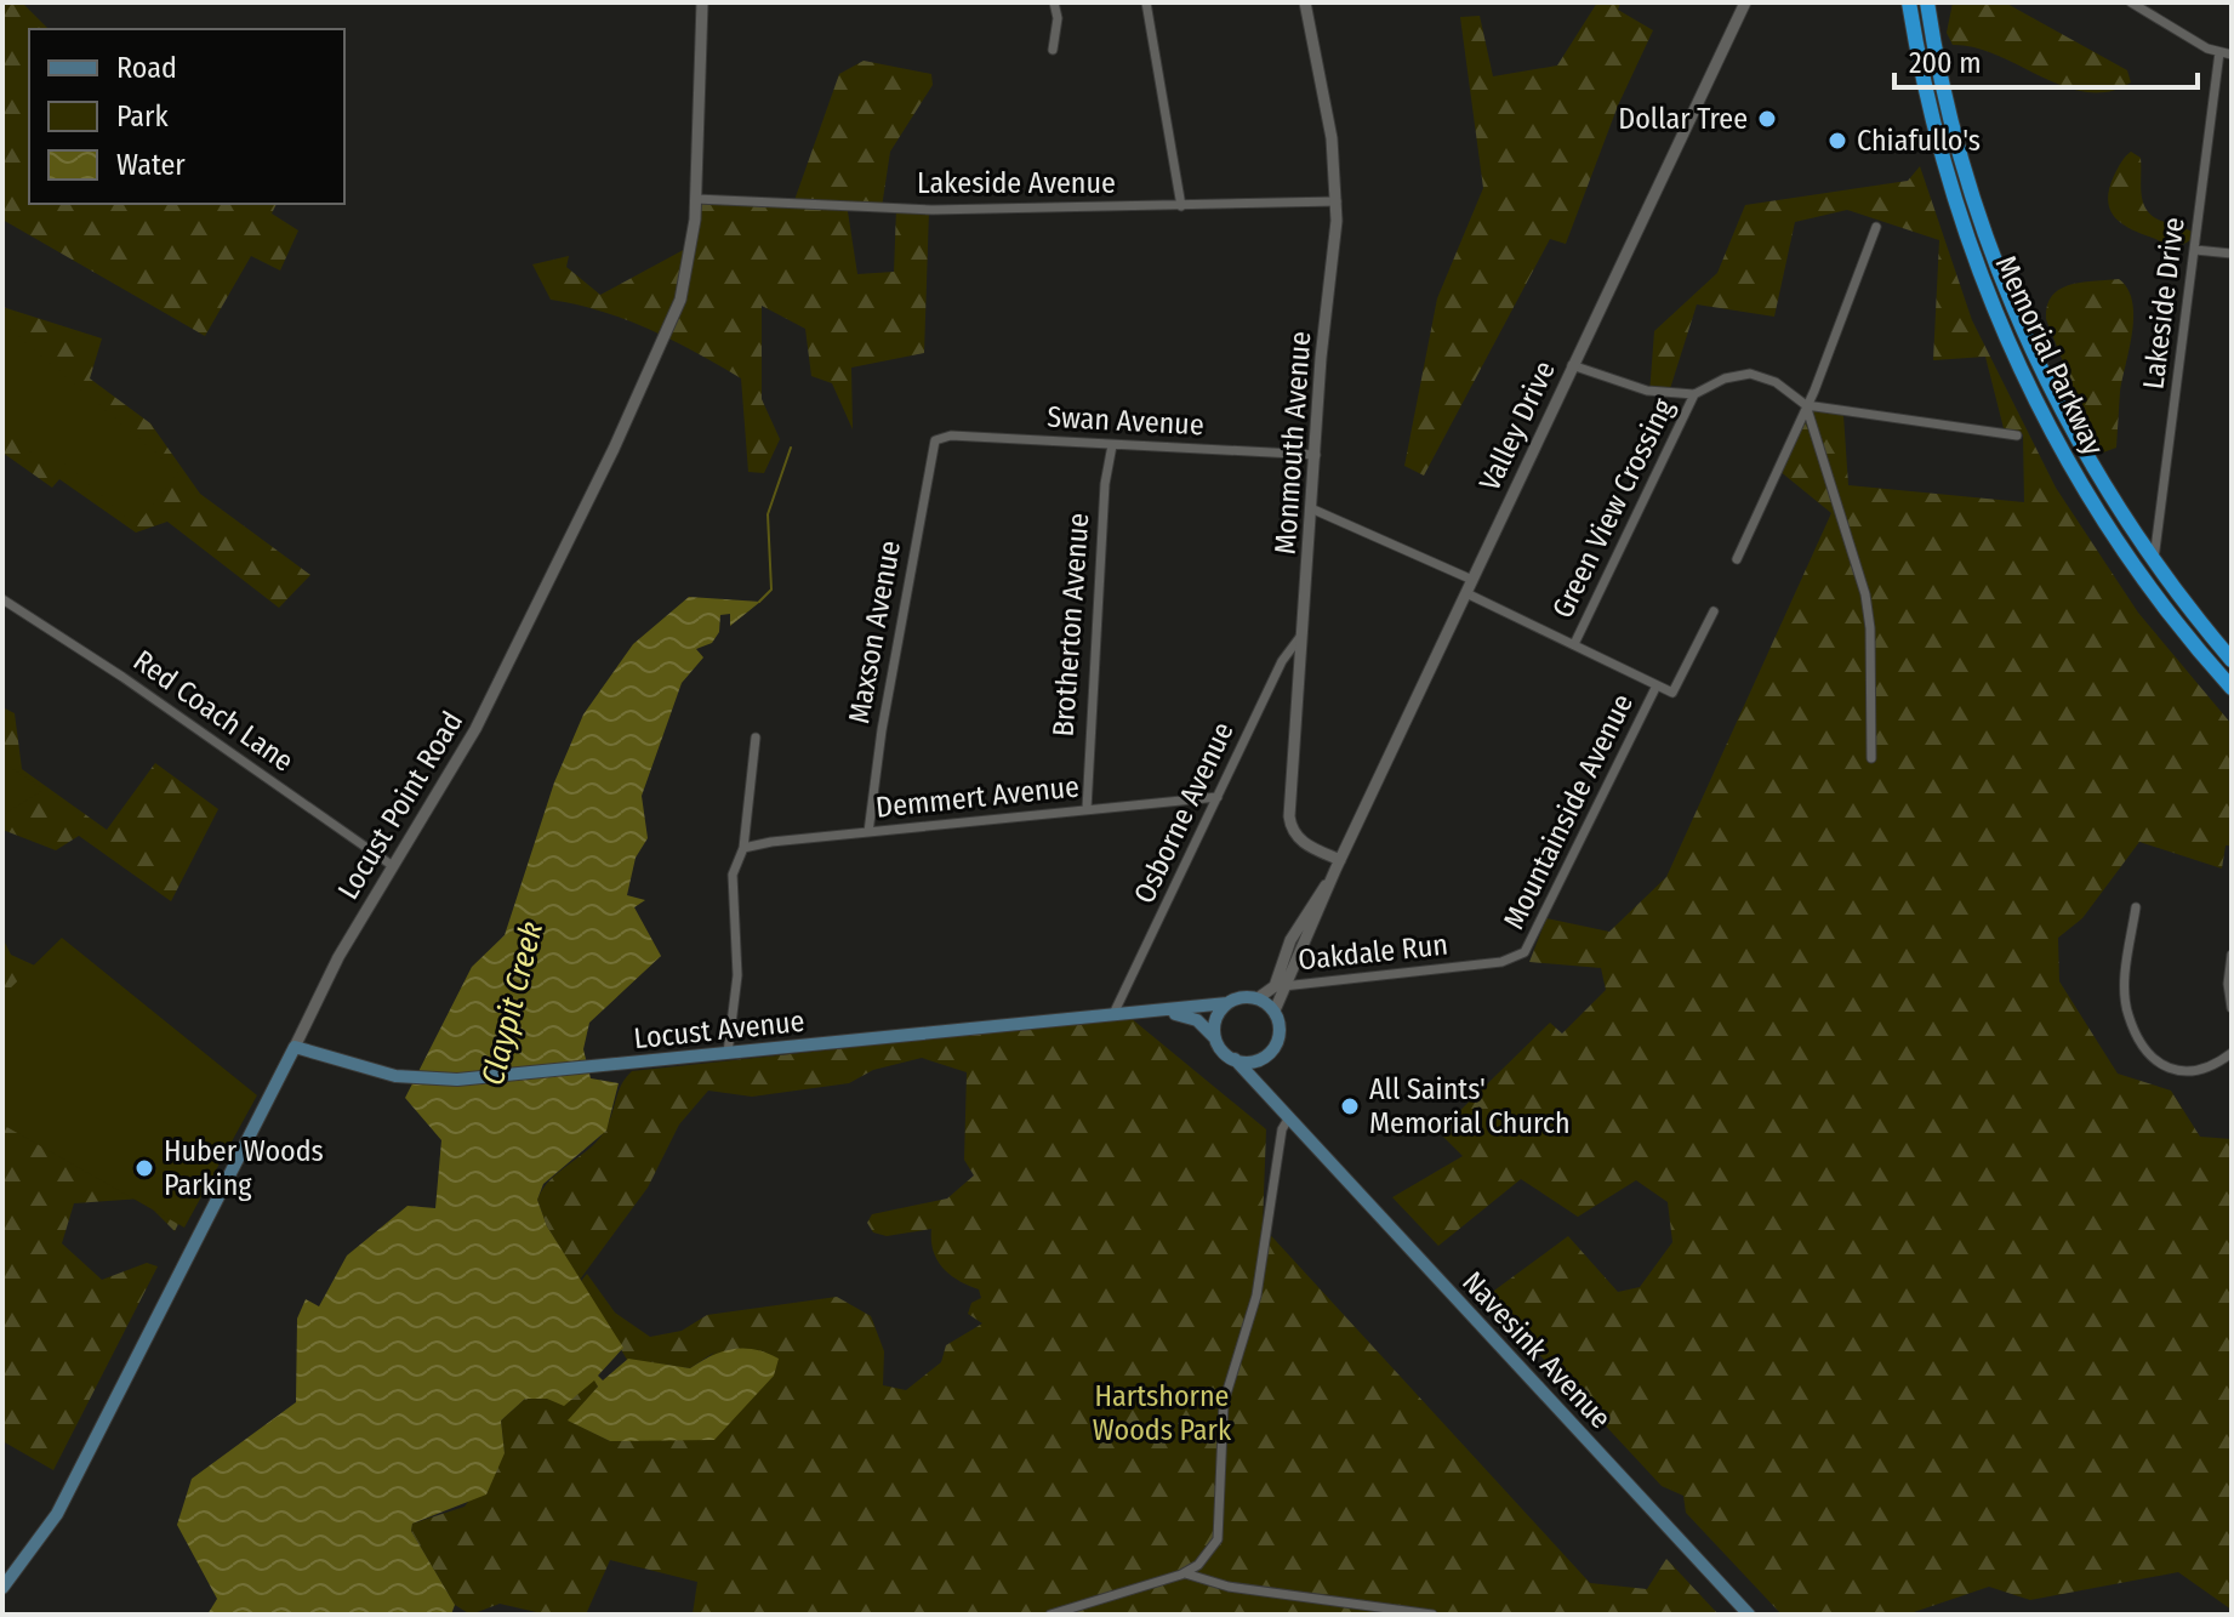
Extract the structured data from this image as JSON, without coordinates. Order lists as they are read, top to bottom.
{
  "streets": {
    "highway": ["Memorial Parkway"],
    "main road": ["Locust Point Road", "Locust Avenue", "Navesink Avenue"],
    "street": [
      "Lakeside Avenue",
      "Lakeside Drive",
      "Swan Avenue",
      "Valley Drive",
      "Monmouth Avenue",
      "Green View Crossing",
      "Brotherton Avenue",
      "Maxson Avenue",
      "Red Coach Lane",
      "Demmert Avenue",
      "Mountainside Avenue",
      "Osborne Avenue",
      "Oakdale Run"
    ]
  },
  "crossings": [
    ["Lakeside Avenue", "Monmouth Avenue"],
    ["Lakeside Avenue", "Locust Point Road"],
    ["Lakeside Drive", "Memorial Parkway"],
    ["Swan Avenue", "Monmouth Avenue"],
    ["Swan Avenue", "Brotherton Avenue"],
    ["Swan Avenue", "Maxson Avenue"],
    ["Valley Drive", "Monmouth Avenue"],
    ["Valley Drive", "Oakdale Run"],
    ["Valley Drive", "Locust Avenue"],
    ["Valley Drive", "Navesink Avenue"],
    ["Monmouth Avenue", "Osborne Avenue"],
    ["Brotherton Avenue", "Demmert Avenue"],
    ["Maxson Avenue", "Demmert Avenue"],
    ["Red Coach Lane", "Locust Point Road"],
    ["Demmert Avenue", "Osborne Avenue"],
    ["Locust Point Road", "Locust Avenue"],
    ["Mountainside Avenue", "Oakdale Run"],
    ["Osborne Avenue", "Locust Avenue"],
    ["Locust Avenue", "Navesink Avenue"]
  ],
  "water": ["Claypit Creek"],
  "parks": ["Hartshorne Woods Park"],
  "places": [
    "Dollar Tree",
    "Chiafullo's",
    "All Saints' Memorial Church",
    "Huber Woods Parking"
  ],
  "legend": ["Road", "Park", "Water"],
  "scale_bar": "200 m"
}
